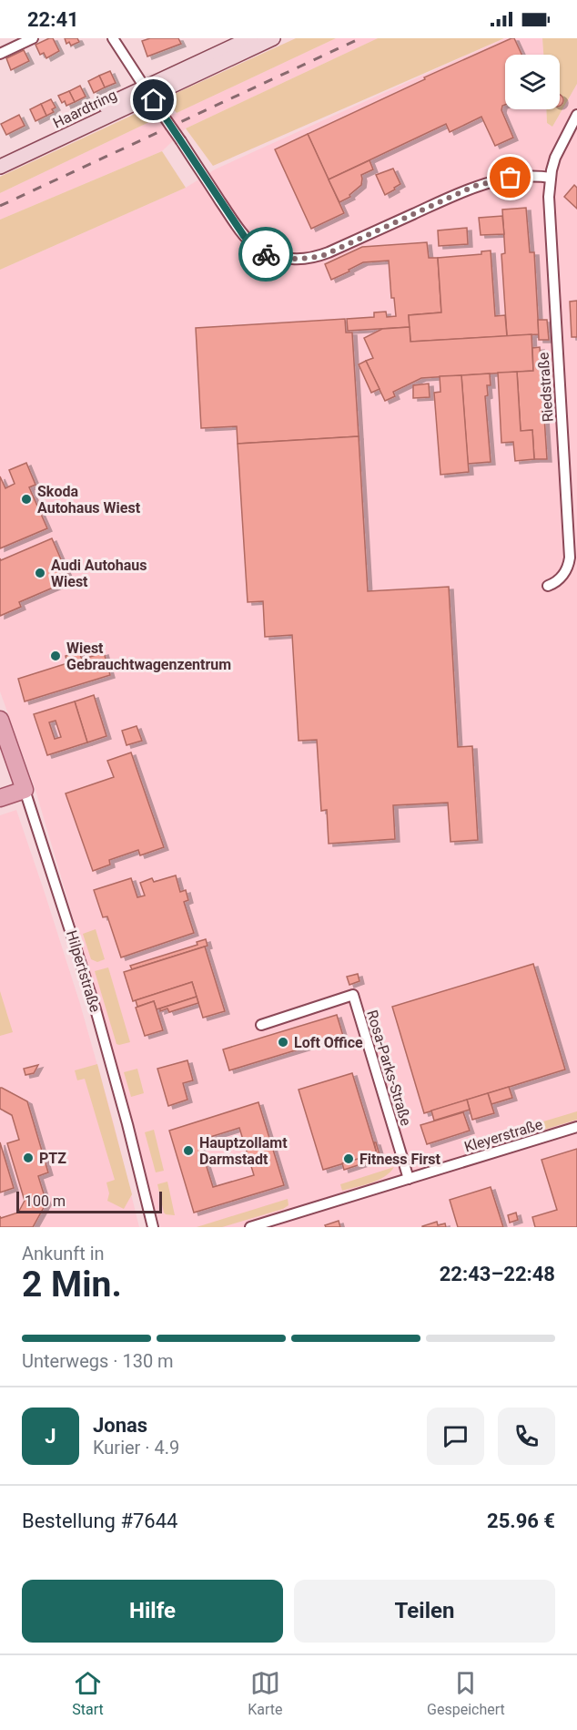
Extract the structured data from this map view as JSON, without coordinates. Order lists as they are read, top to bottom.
{
  "streets": {
    "main road": ["Haardtring", "Hilpertstraße"],
    "street": ["Riedstraße", "Rosa-Parks-Straße", "Kleyerstraße"]
  },
  "crossings": [
    ["Rosa-Parks-Straße", "Kleyerstraße"]
  ],
  "places": [
    "Skoda Autohaus Wiest",
    "Audi Autohaus Wiest",
    "Wiest Gebrauchtwagenzentrum",
    "Loft Office",
    "Hauptzollamt Darmstadt",
    "PTZ",
    "Fitness First"
  ],
  "scale_bar": "100 m",
  "page": {
    "status": "22:41",
    "scale": "100 m",
    "heading": ["2 Min.", "Ankunft in", "22:43–22:48"],
    "panel": [
      "Jonas",
      "Kurier · 4.9",
      "Bestellung #7644",
      "25.96 €"
    ],
    "bar": "Unterwegs · 130 m",
    "round": "J",
    "buttons": ["Hilfe", "Teilen"],
    "tabs": ["Start", "Karte", "Gespeichert"]
  }
}
